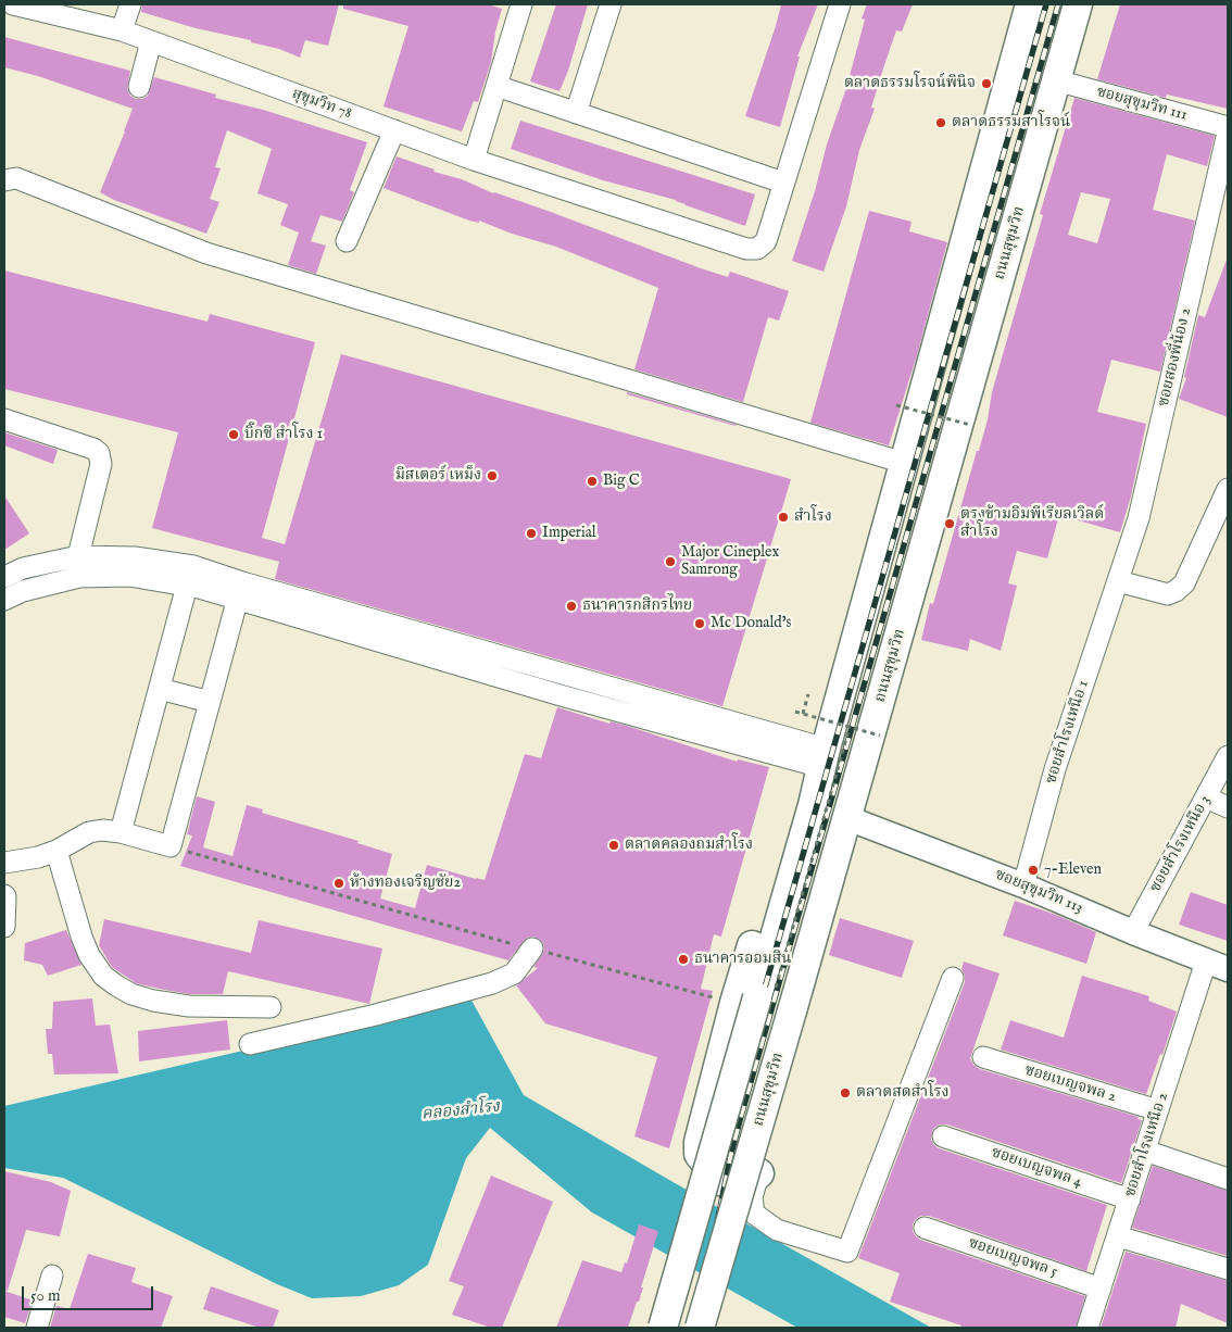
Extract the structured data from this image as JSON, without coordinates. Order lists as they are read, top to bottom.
{
  "streets": {
    "highway": ["ถนนสุขุมวิท"],
    "main road": ["ซอยสุขุมวิท 113"],
    "street": [
      "สุขุมวิท 78",
      "ซอยสุขุมวิท 111",
      "ซอยสองพี่น้อง 2",
      "ซอยสำโรงเหนือ 1",
      "ซอยสำโรงเหนือ 3",
      "ซอยเบญจพล 2",
      "ซอยสำโรงเหนือ 2",
      "ซอยเบญจพล 4",
      "ซอยเบญจพล 5"
    ]
  },
  "crossings": [
    ["ซอยสุขุมวิท 111", "ถนนสุขุมวิท"],
    ["ถนนสุขุมวิท", "ซอยสุขุมวิท 113"],
    ["ซอยสองพี่น้อง 2", "ซอยสำโรงเหนือ 1"],
    ["ซอยสำโรงเหนือ 1", "ซอยสุขุมวิท 113"],
    ["ซอยสำโรงเหนือ 3", "ซอยสุขุมวิท 113"],
    ["ซอยสุขุมวิท 113", "ซอยสำโรงเหนือ 2"],
    ["ซอยเบญจพล 2", "ซอยสำโรงเหนือ 2"],
    ["ซอยสำโรงเหนือ 2", "ซอยเบญจพล 4"],
    ["ซอยสำโรงเหนือ 2", "ซอยเบญจพล 5"]
  ],
  "water": ["คลองสำโรง"],
  "places": [
    "ตลาดธรรมโรจน์พินิจ",
    "ตลาดธรรมสาโรจน์",
    "บิ๊กซี สำโรง 1",
    "มิสเตอร์ เหม็ง",
    "Big C",
    "สำโรง",
    "ตรงข้ามอิมพีเรียลเวิลด์ สําโรง",
    "Imperial",
    "Major Cineplex Samrong",
    "ธนาคารกสิกรไทย",
    "Mc Donald's",
    "ตลาดคลองถมสำโรง",
    "7-Eleven",
    "ห้างทองเจริญชัย2",
    "ธนาคารออมสิน",
    "ตลาดสดสำโรง"
  ],
  "scale_bar": "50 m"
}
